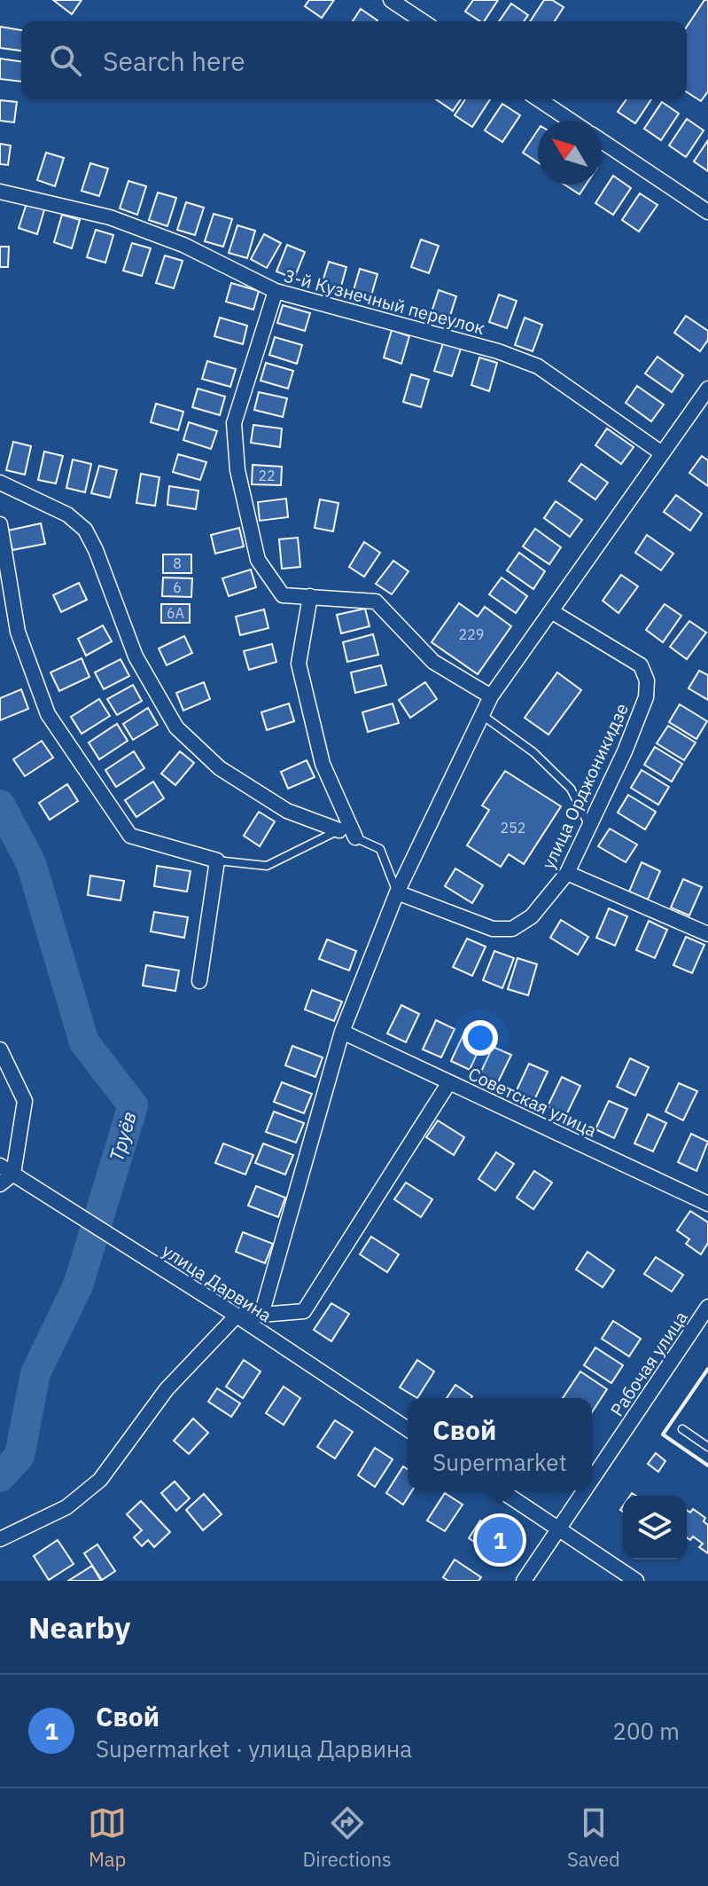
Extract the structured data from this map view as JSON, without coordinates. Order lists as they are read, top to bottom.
{
  "streets": {
    "street": [
      "3-й Кузнечный переулок",
      "улица Орджоникидзе",
      "Советская улица",
      "улица Дарвина",
      "Рабочая улица"
    ]
  },
  "water": ["Труёв"],
  "house_numbers": [
    "22",
    "8",
    "6",
    "6А",
    "229",
    "252"
  ],
  "north": "top left",
  "page": {
    "search": "Search here",
    "popup": ["Свой", "Supermarket"],
    "pins": "1",
    "heading": "Nearby",
    "list": [
      {
        "mark": "1",
        "name": "Свой",
        "note": "Supermarket · улица Дарвина",
        "value": "200 m"
      }
    ],
    "nav": ["Map", "Directions", "Saved"]
  }
}
